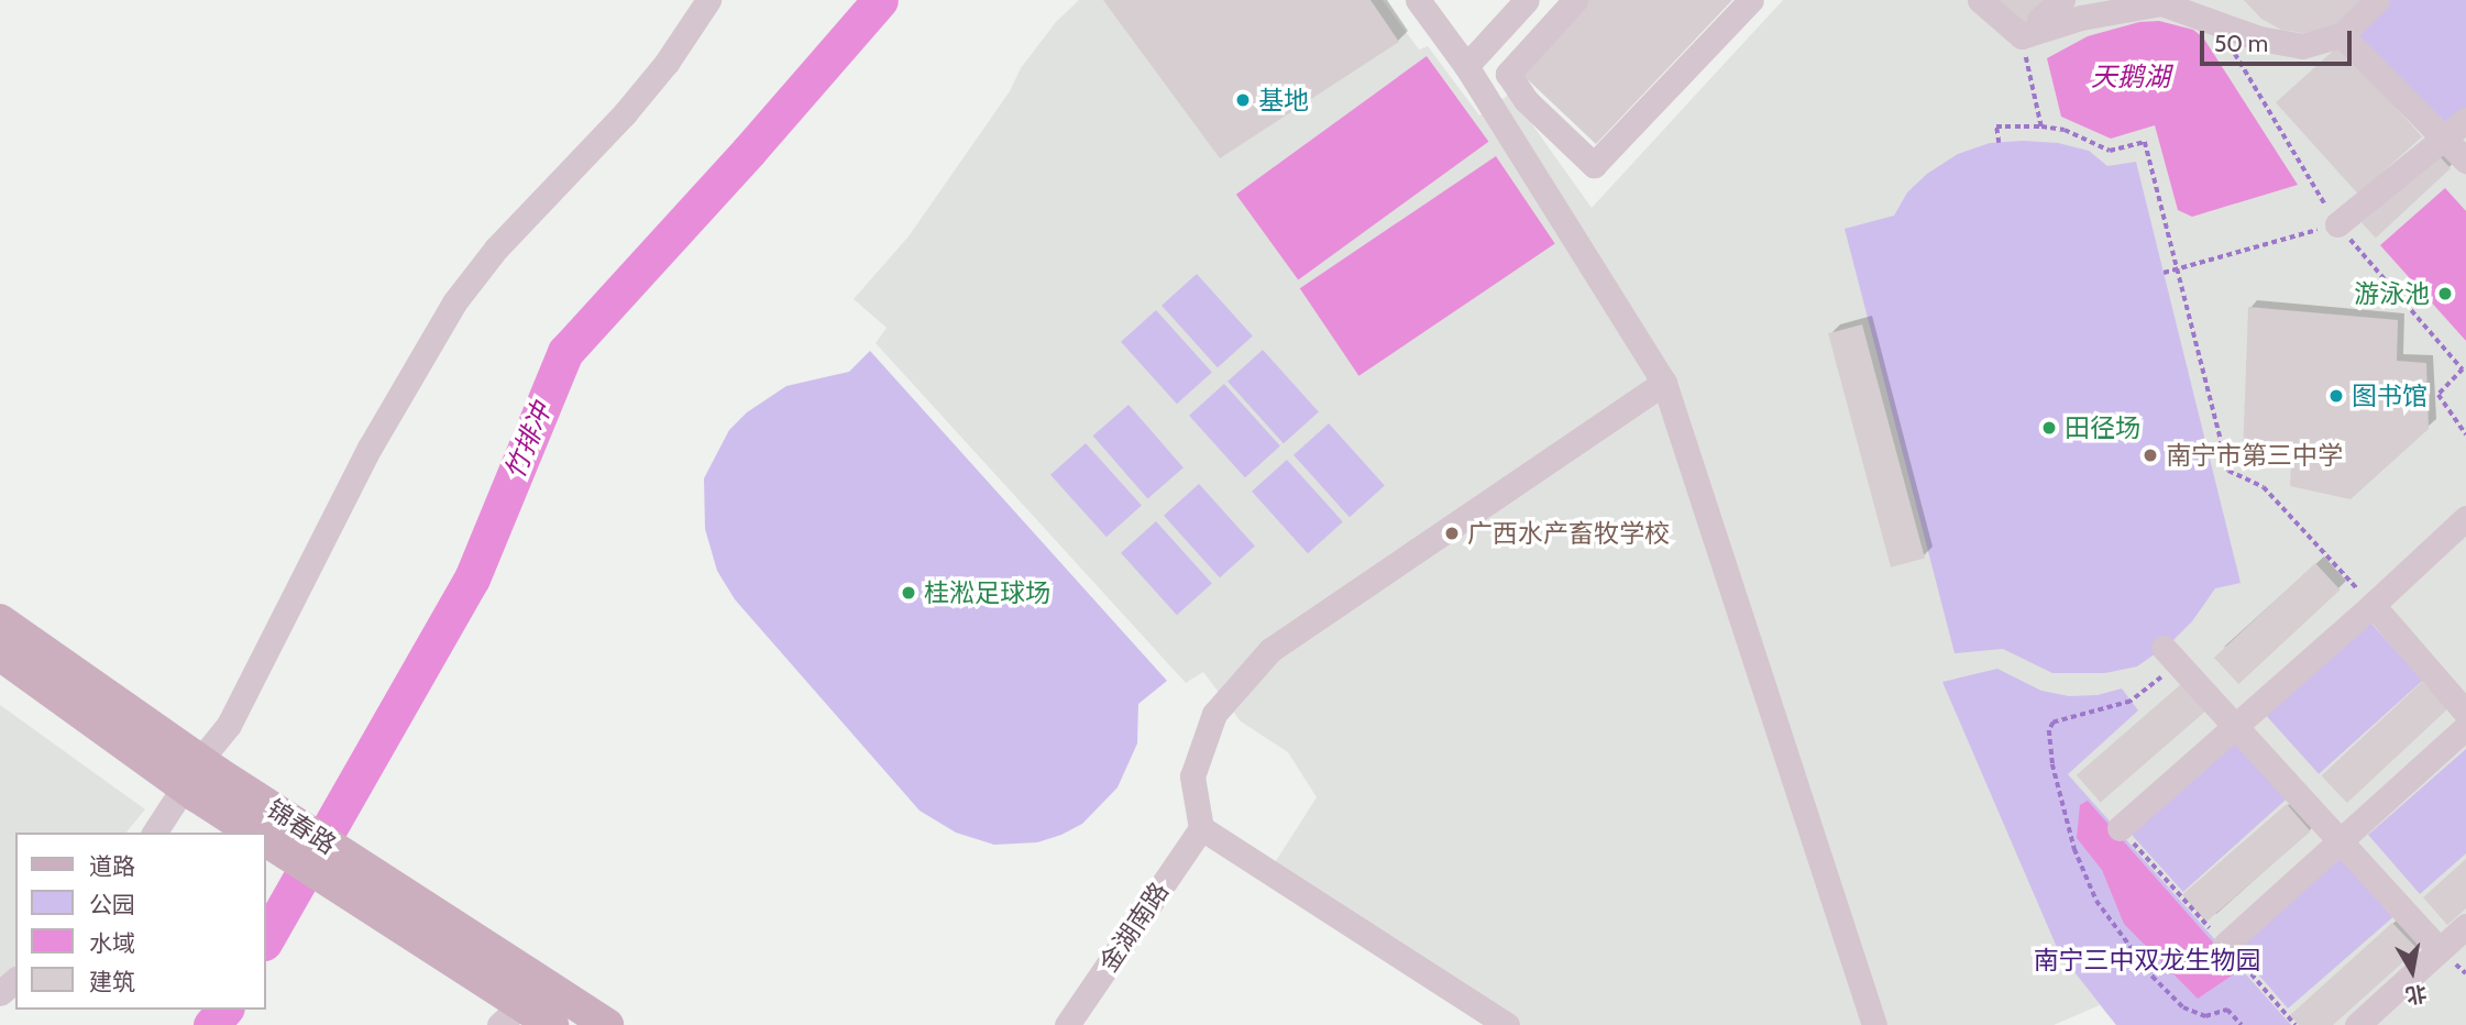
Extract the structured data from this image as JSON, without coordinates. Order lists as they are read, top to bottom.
{
  "streets": {
    "main road": ["锦春路"],
    "street": ["金湖南路"]
  },
  "water": ["天鹅湖", "竹排冲"],
  "parks": ["南宁三中双龙生物园"],
  "places": [
    "基地",
    "游泳池",
    "图书馆",
    "田径场",
    "南宁市第三中学",
    "广西水产畜牧学校",
    "桂淞足球场"
  ],
  "legend": [
    "道路",
    "公园",
    "水域",
    "建筑"
  ],
  "scale_bar": "50 m",
  "north": "bottom"
}
